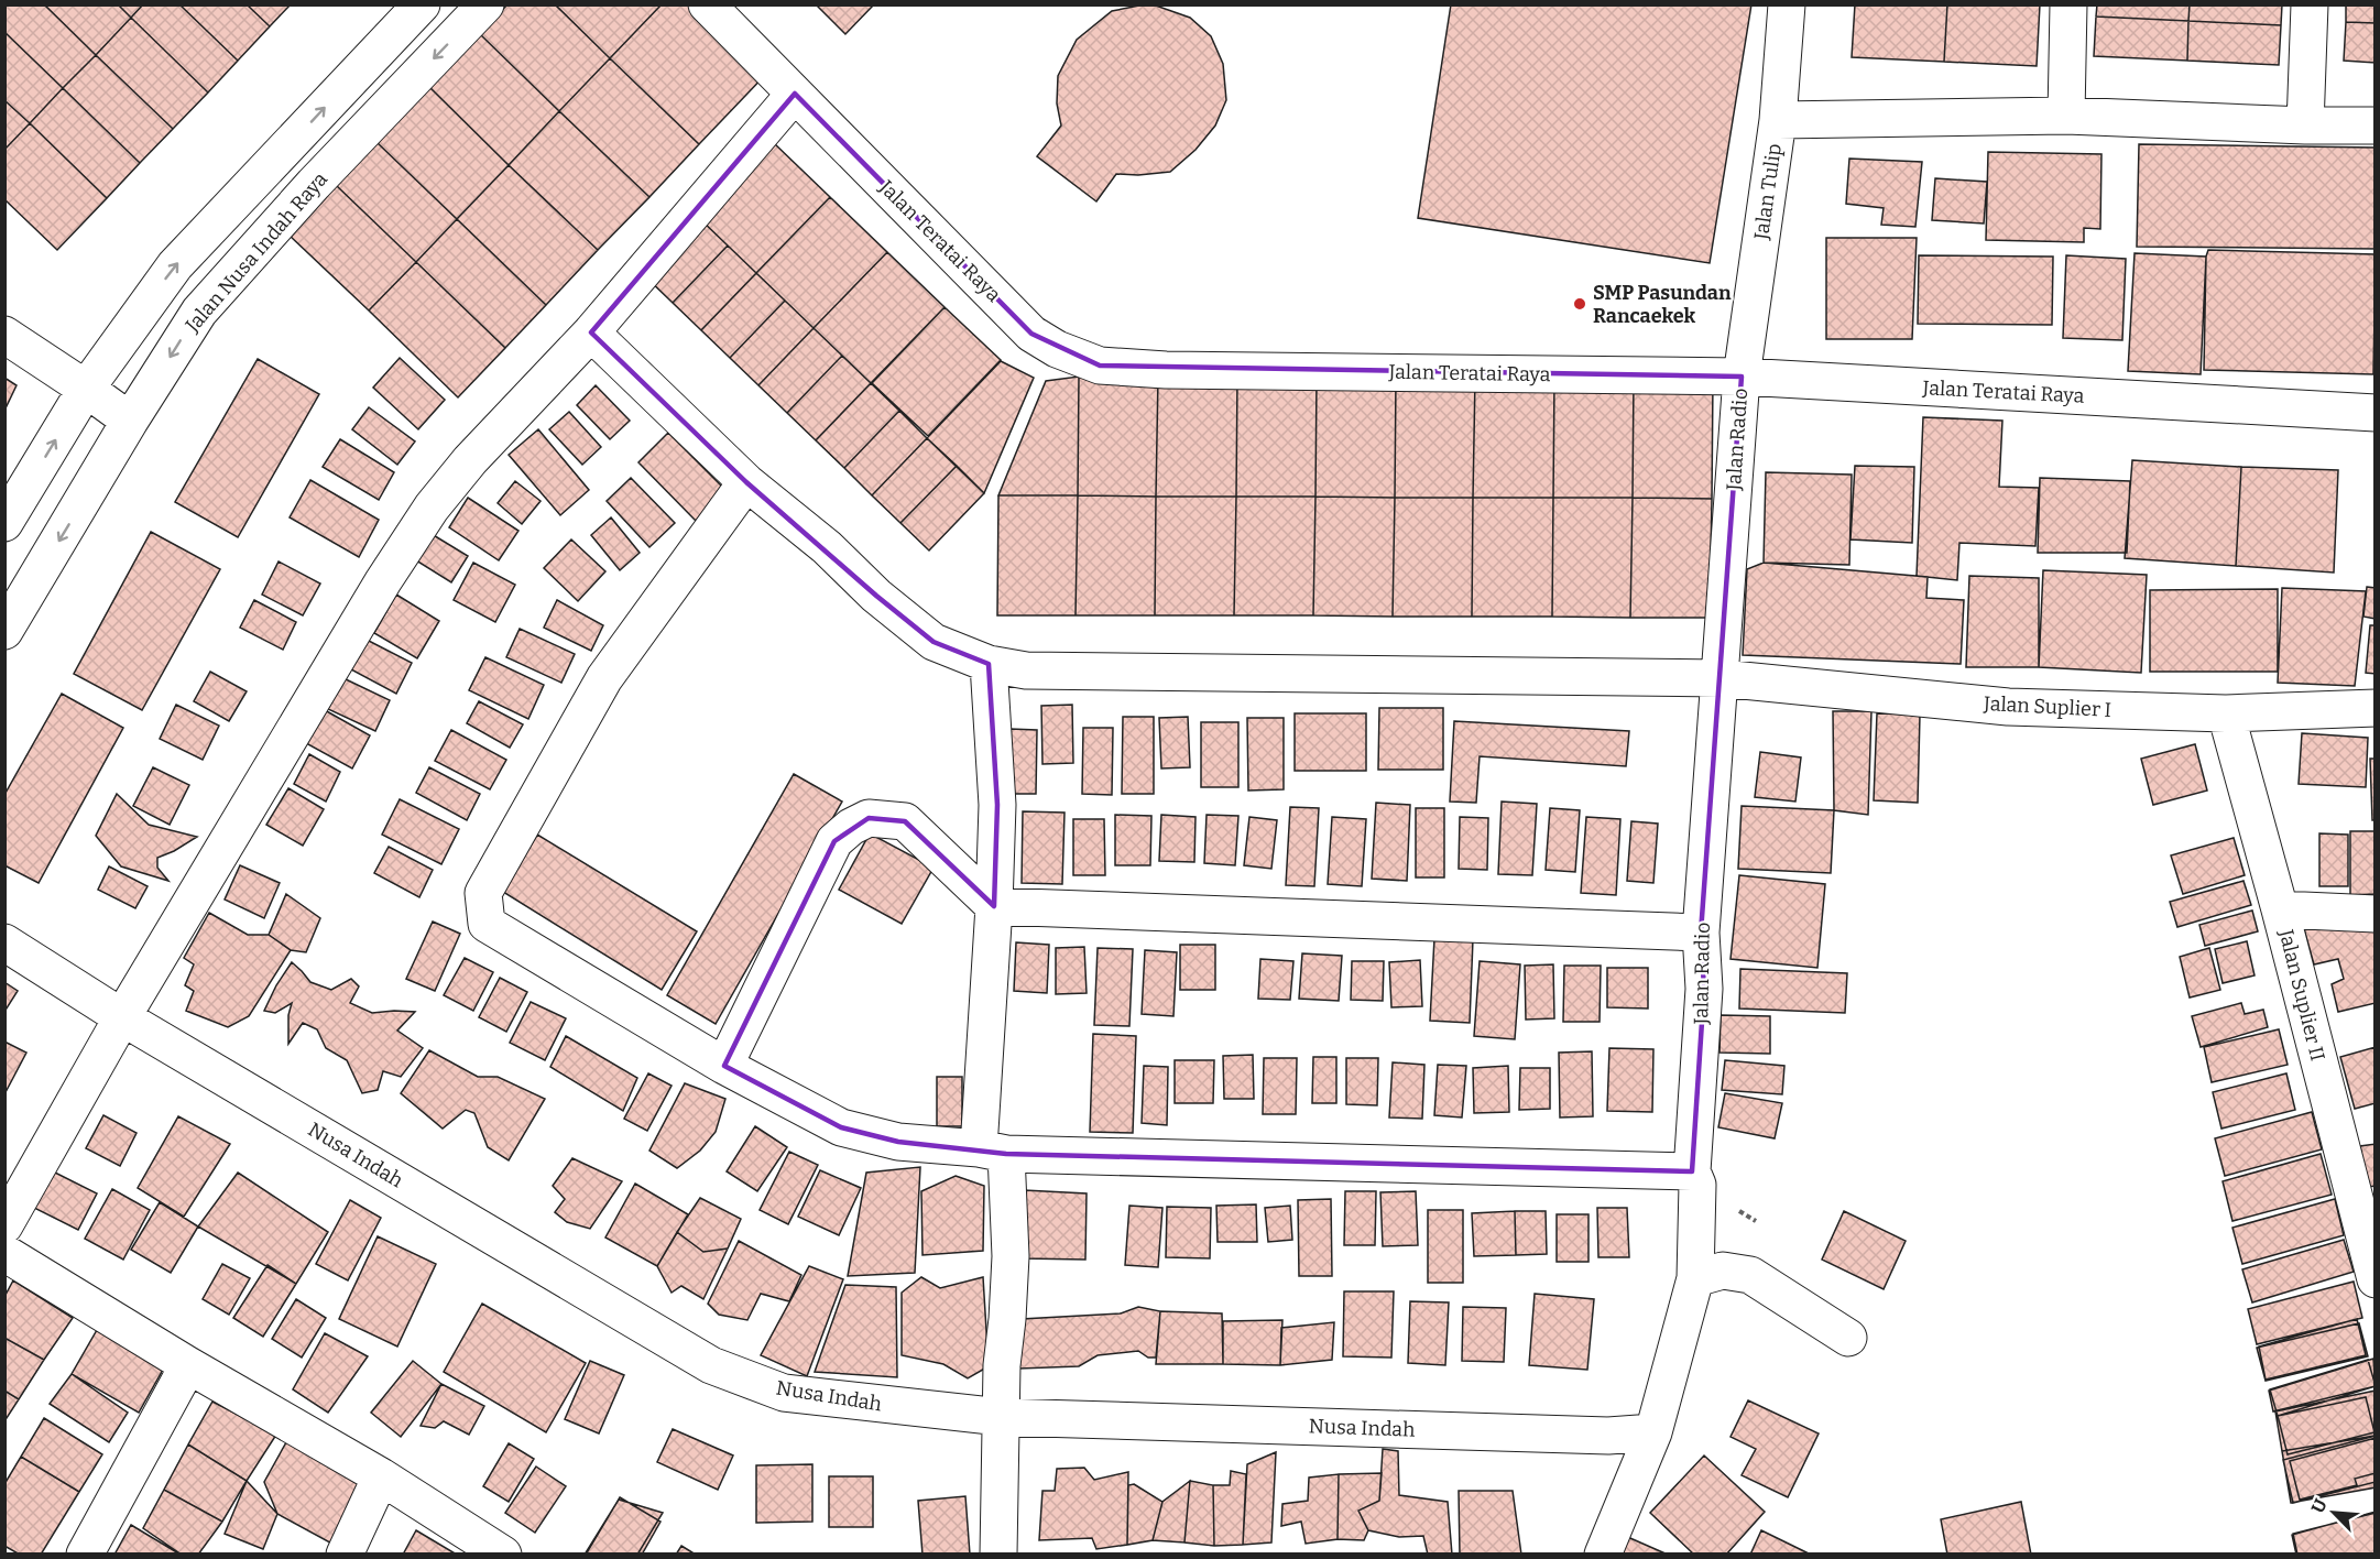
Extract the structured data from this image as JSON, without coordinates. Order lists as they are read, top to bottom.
{
  "streets": {
    "street": [
      "Jalan Tulip",
      "Jalan Teratai Raya",
      "Jalan Nusa Indah Raya",
      "Jalan Radio",
      "Jalan Suplier I",
      "Jalan Suplier II",
      "Nusa Indah"
    ]
  },
  "crossings": [
    ["Jalan Tulip", "Jalan Teratai Raya"],
    ["Jalan Tulip", "Jalan Radio"],
    ["Jalan Teratai Raya", "Jalan Radio"],
    ["Jalan Radio", "Jalan Suplier I"],
    ["Jalan Radio", "Nusa Indah"],
    ["Jalan Suplier I", "Jalan Suplier II"]
  ],
  "places": ["SMP Pasundan Rancaekek"],
  "north": "top left"
}
